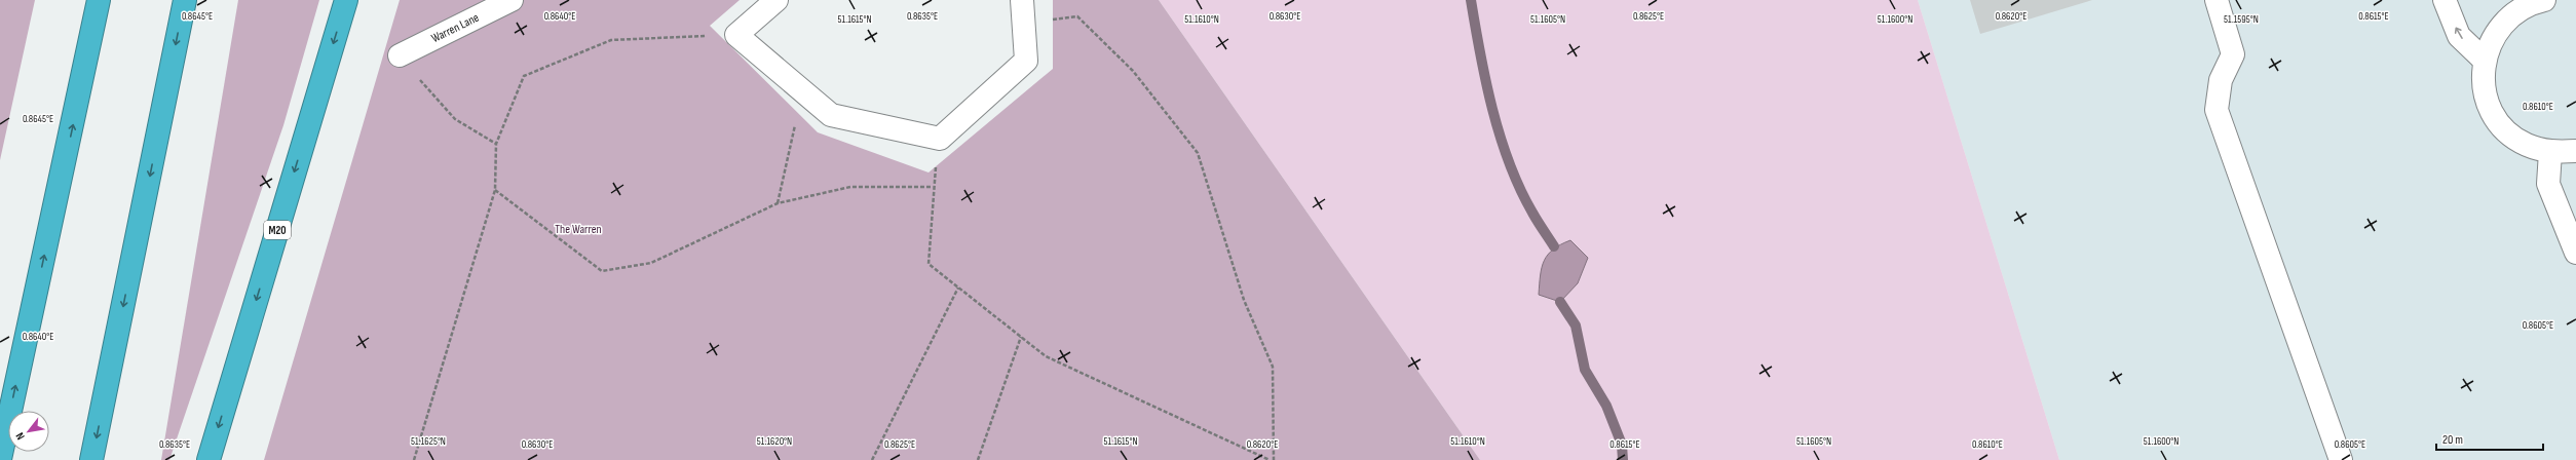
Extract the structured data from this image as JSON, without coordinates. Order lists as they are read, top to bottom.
{
  "streets": {
    "highway": ["M20"],
    "street": ["Warren Lane"]
  },
  "parks": ["The Warren"],
  "scale_bar": "20 m",
  "north": "bottom left",
  "coordinates": [
    "0.8645°E",
    "0.8640°E",
    "0.8635°E",
    "0.8630°E",
    "0.8625°E",
    "0.8620°E",
    "0.8615°E",
    "51.1610°N",
    "51.1595°N",
    "51.1615°N",
    "51.1605°N",
    "51.1600°N",
    "0.8610°E",
    "0.8605°E",
    "51.1625°N",
    "51.1620°N"
  ]
}
